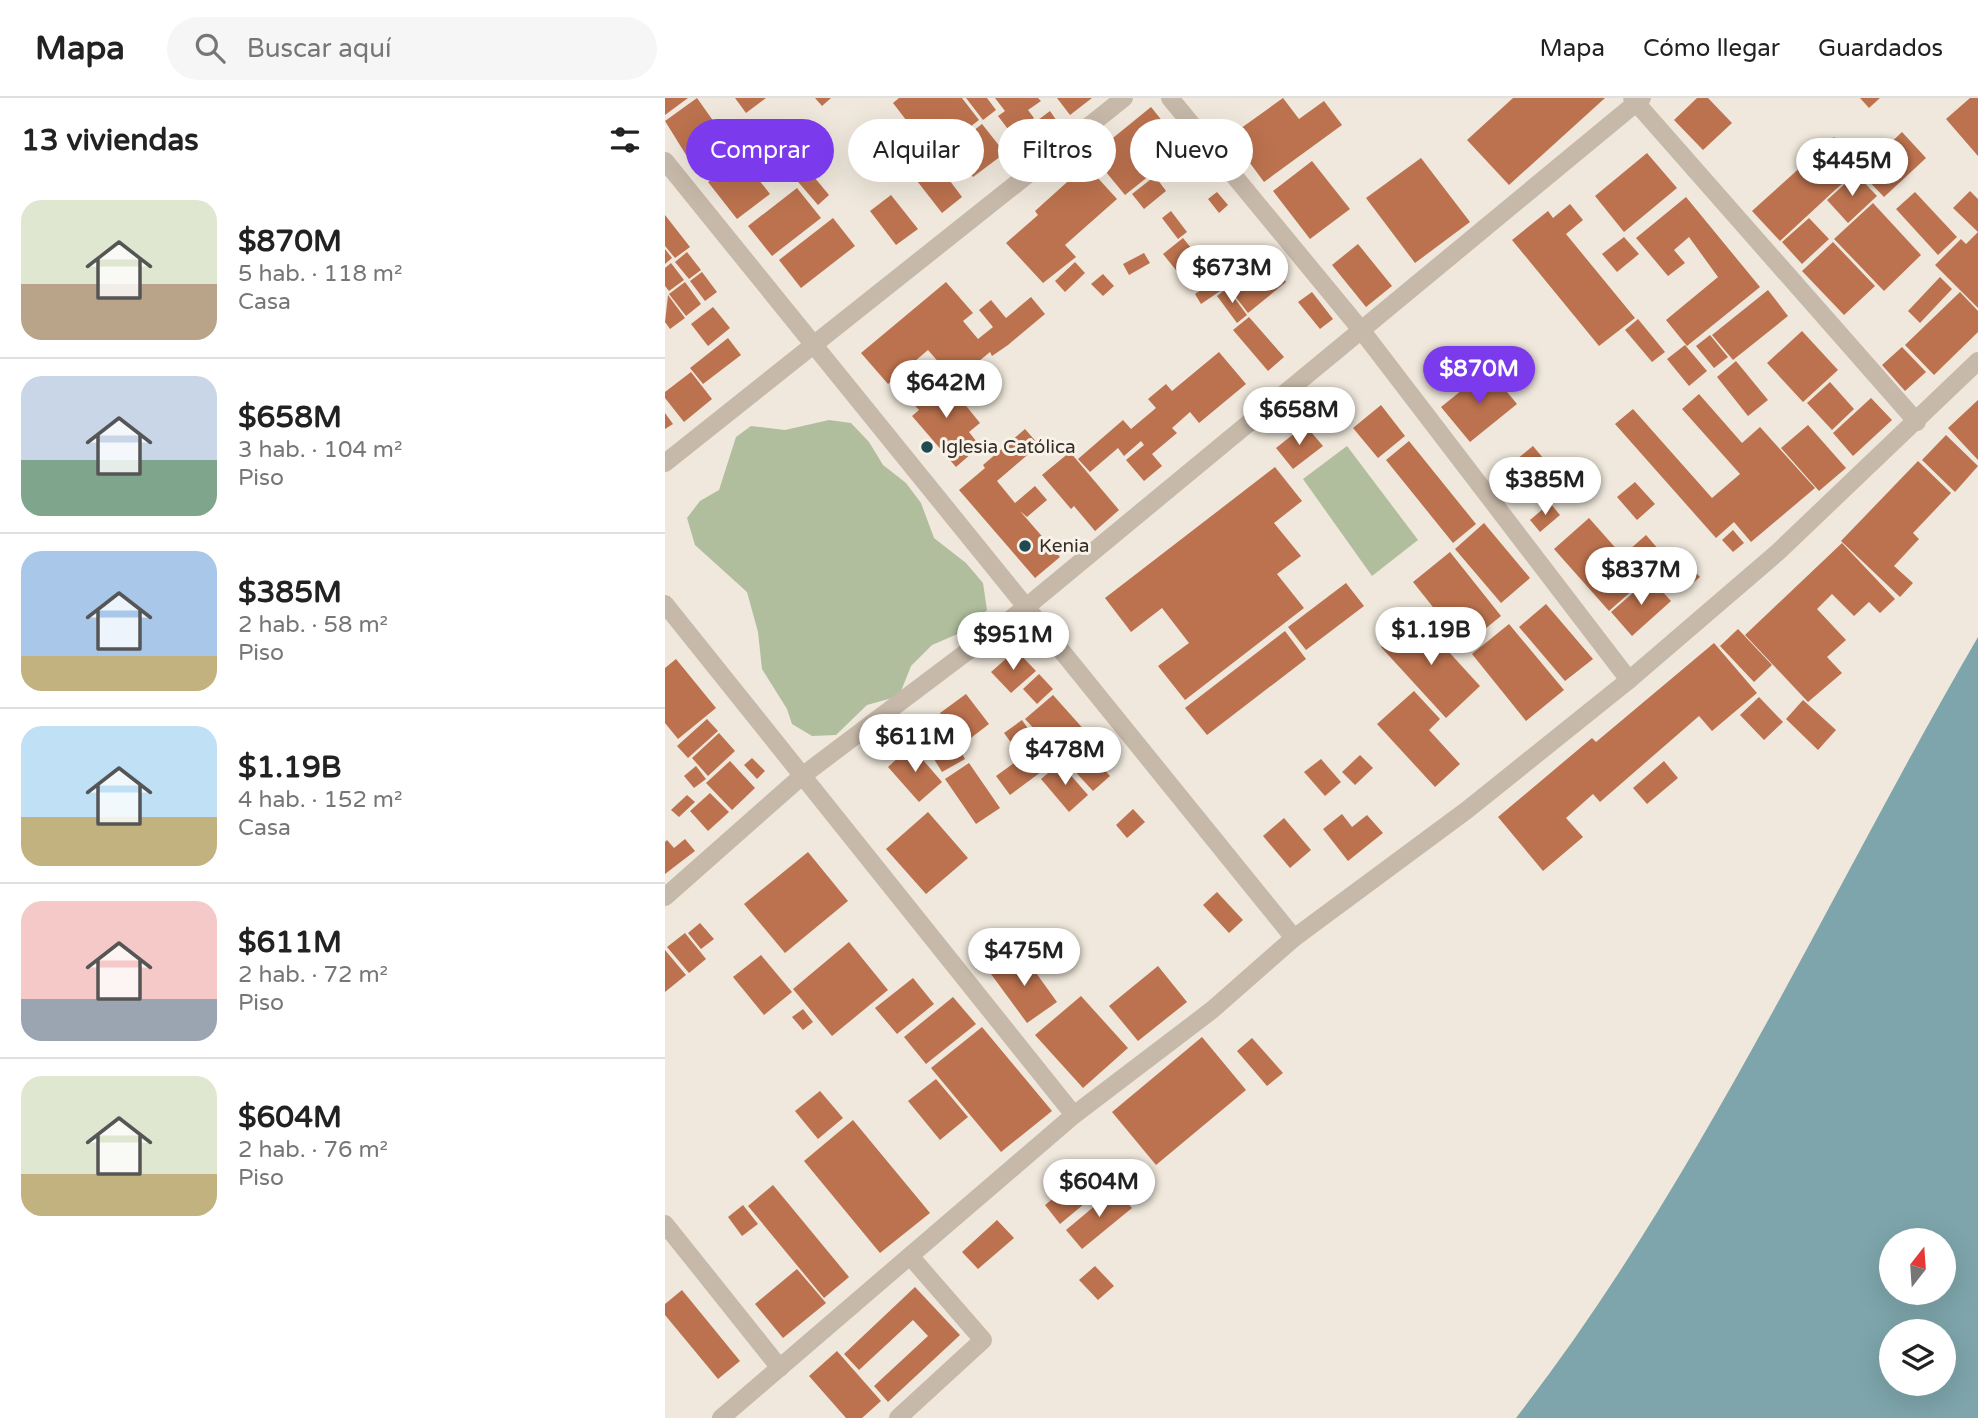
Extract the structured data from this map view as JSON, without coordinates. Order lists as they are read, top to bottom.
{
  "places": ["Iglesia Católica", "Kenia"],
  "north": "top",
  "page": {
    "header": "Mapa",
    "search": "Buscar aquí",
    "nav": ["Mapa", "Cómo llegar", "Guardados"],
    "heading": "13 viviendas",
    "chip": [
      "Comprar",
      "Alquilar",
      "Filtros",
      "Nuevo"
    ],
    "price": [
      "$445M",
      "$673M",
      "$870M",
      "$642M",
      "$658M",
      "$385M",
      "$837M",
      "$1.19B",
      "$951M",
      "$611M",
      "$478M",
      "$475M",
      "$604M"
    ],
    "list": [
      {
        "name": "$870M",
        "note": "5 hab. · 118 m² · Casa"
      },
      {
        "name": "$658M",
        "note": "3 hab. · 104 m² · Piso"
      },
      {
        "name": "$385M",
        "note": "2 hab. · 58 m² · Piso"
      },
      {
        "name": "$1.19B",
        "note": "4 hab. · 152 m² · Casa"
      },
      {
        "name": "$611M",
        "note": "2 hab. · 72 m² · Piso"
      },
      {
        "name": "$604M",
        "note": "2 hab. · 76 m² · Piso"
      }
    ]
  }
}
